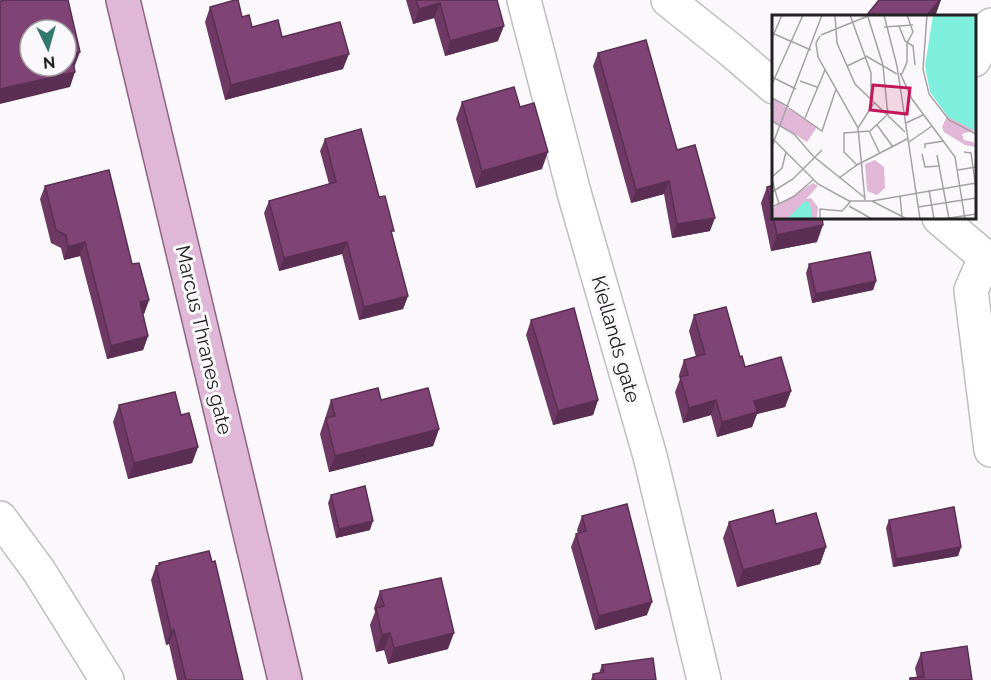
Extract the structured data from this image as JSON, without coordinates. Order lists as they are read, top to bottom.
{
  "streets": {
    "main road": ["Marcus Thranes gate"],
    "street": ["Kiellands gate"]
  },
  "north": "bottom"
}
